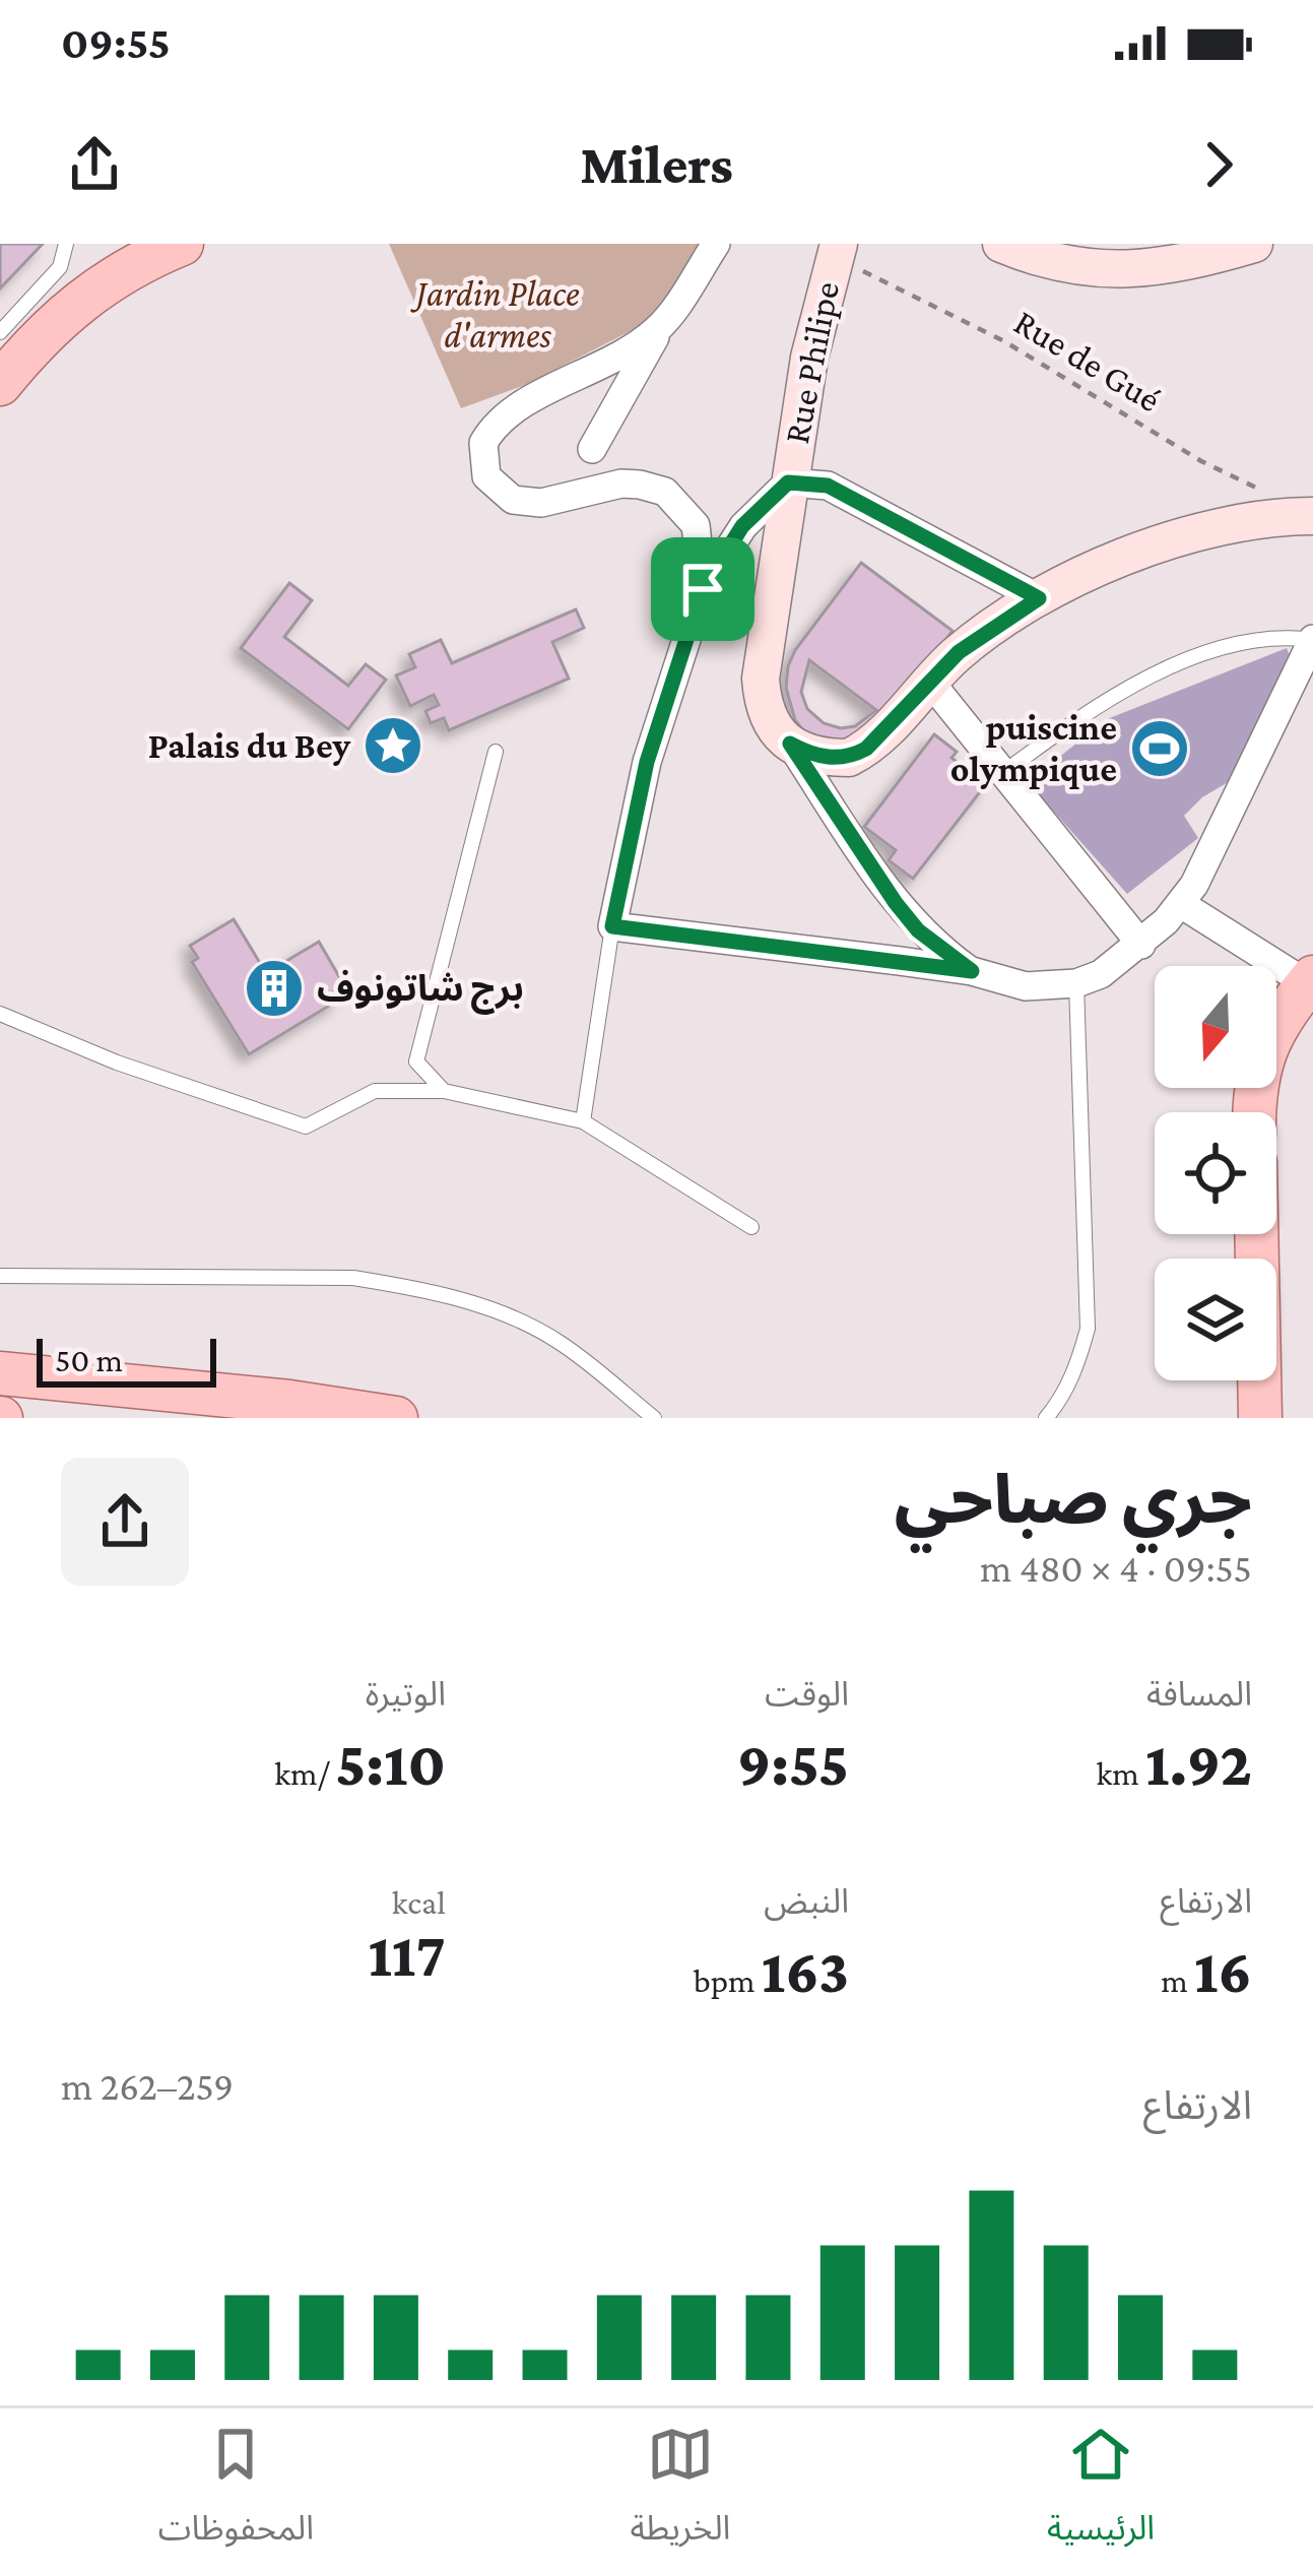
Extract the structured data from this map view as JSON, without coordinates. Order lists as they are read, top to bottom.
{
  "streets": {
    "street": ["Rue Philipe"],
    "path": ["Rue de Gué"]
  },
  "crossings": [
    ["Rue de Gué", "Rue Philipe"]
  ],
  "parks": ["Jardin Place d'armes"],
  "places": {
    "place": ["Palais du Bey"],
    "sports": ["puiscine olympique"],
    "building": ["برج شاتونوف"]
  },
  "scale_bar": "50 m",
  "north": "bottom",
  "page": {
    "status": "09:55",
    "header": "Milers",
    "scale": "50 m",
    "heading": ["جري صباحي", "09:55 · 4 × 480 m"],
    "stats": [
      ["المسافة", "1.92 km"],
      ["الوقت", "9:55"],
      ["الوتيرة", "5:10 /km"],
      ["الارتفاع", "16 m"],
      ["النبض", "163 bpm"],
      ["kcal", "117"]
    ],
    "chart": ["الارتفاع", "259–262 m"],
    "tabs": ["الرئيسية", "الخريطة", "المحفوظات"]
  }
}
